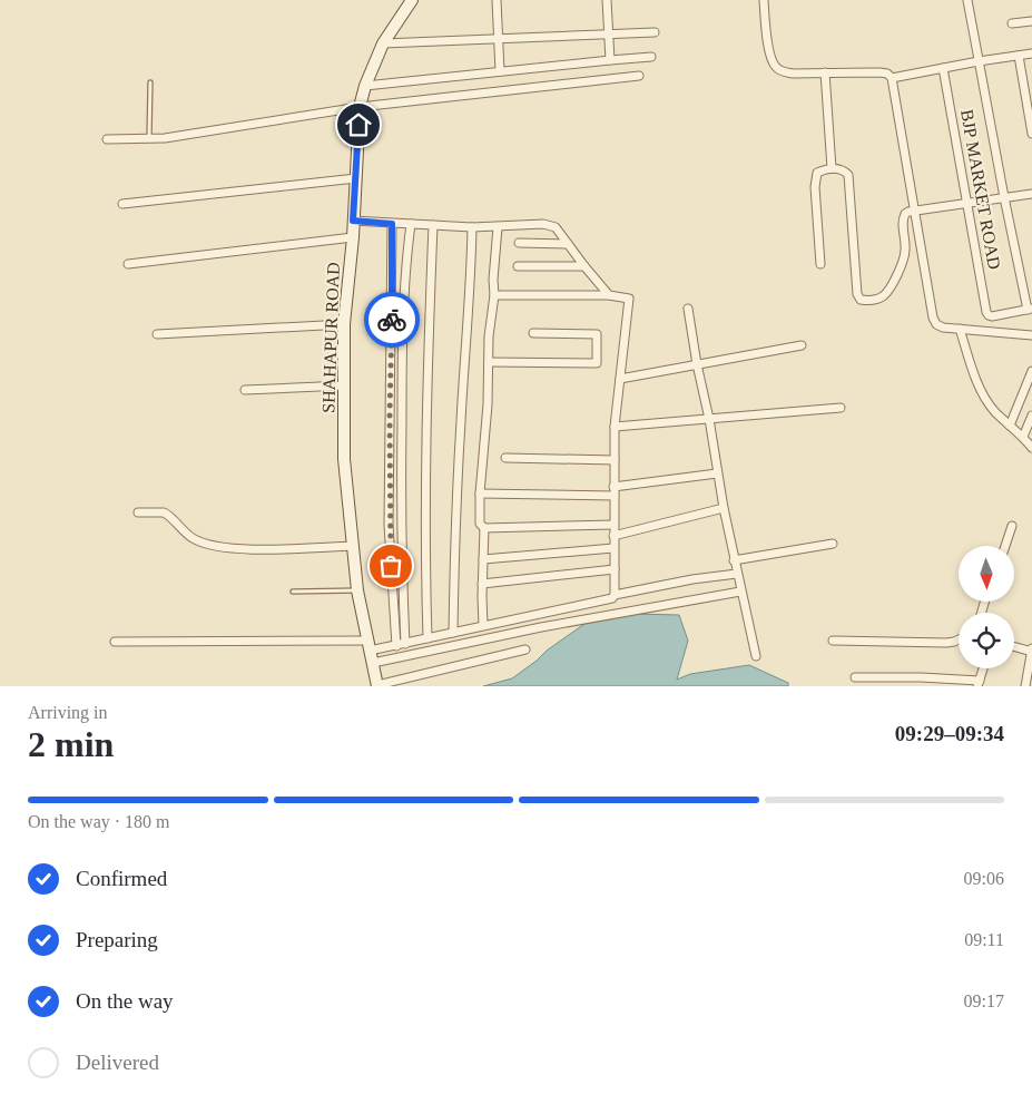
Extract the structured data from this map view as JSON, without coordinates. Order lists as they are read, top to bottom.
{
  "streets": {
    "main road": ["SHAHAPUR ROAD"],
    "street": ["BJP MARKET ROAD"]
  },
  "north": "bottom",
  "page": {
    "heading": ["2 min", "Arriving in", "09:29–09:34"],
    "bar": "On the way · 180 m",
    "list": [
      ["Confirmed", "09:06"],
      ["Preparing", "09:11"],
      ["On the way", "09:17"],
      "Delivered"
    ]
  }
}
